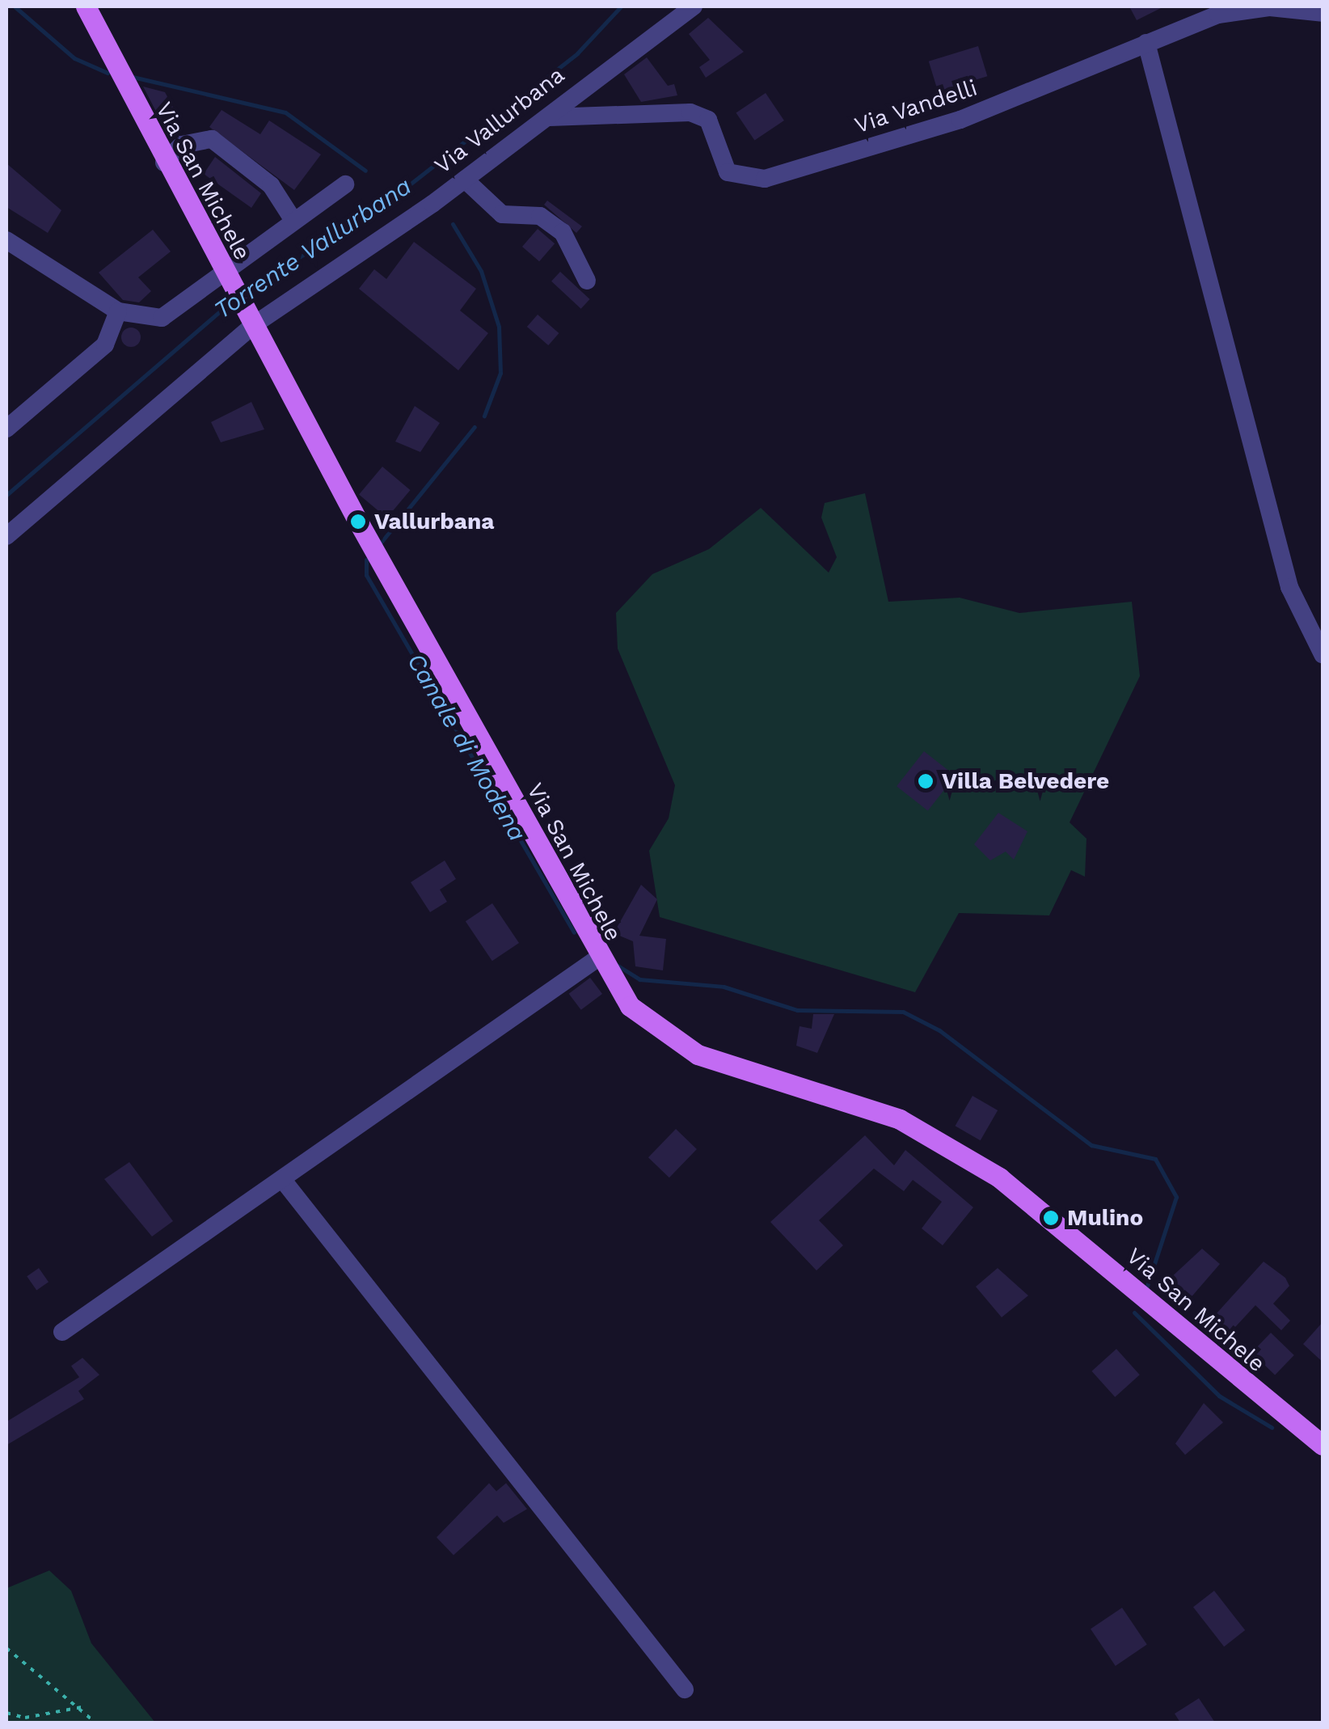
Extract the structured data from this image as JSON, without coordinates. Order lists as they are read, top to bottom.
{
  "streets": {
    "main road": ["Via San Michele"],
    "street": ["Via Vandelli", "Via Vallurbana"]
  },
  "crossings": [
    ["Via Vandelli", "Via Vallurbana"],
    ["Via Vallurbana", "Via San Michele"]
  ],
  "water": ["Torrente Vallurbana", "Canale di Modena"],
  "places": ["Vallurbana", "Villa Belvedere", "Mulino"]
}
